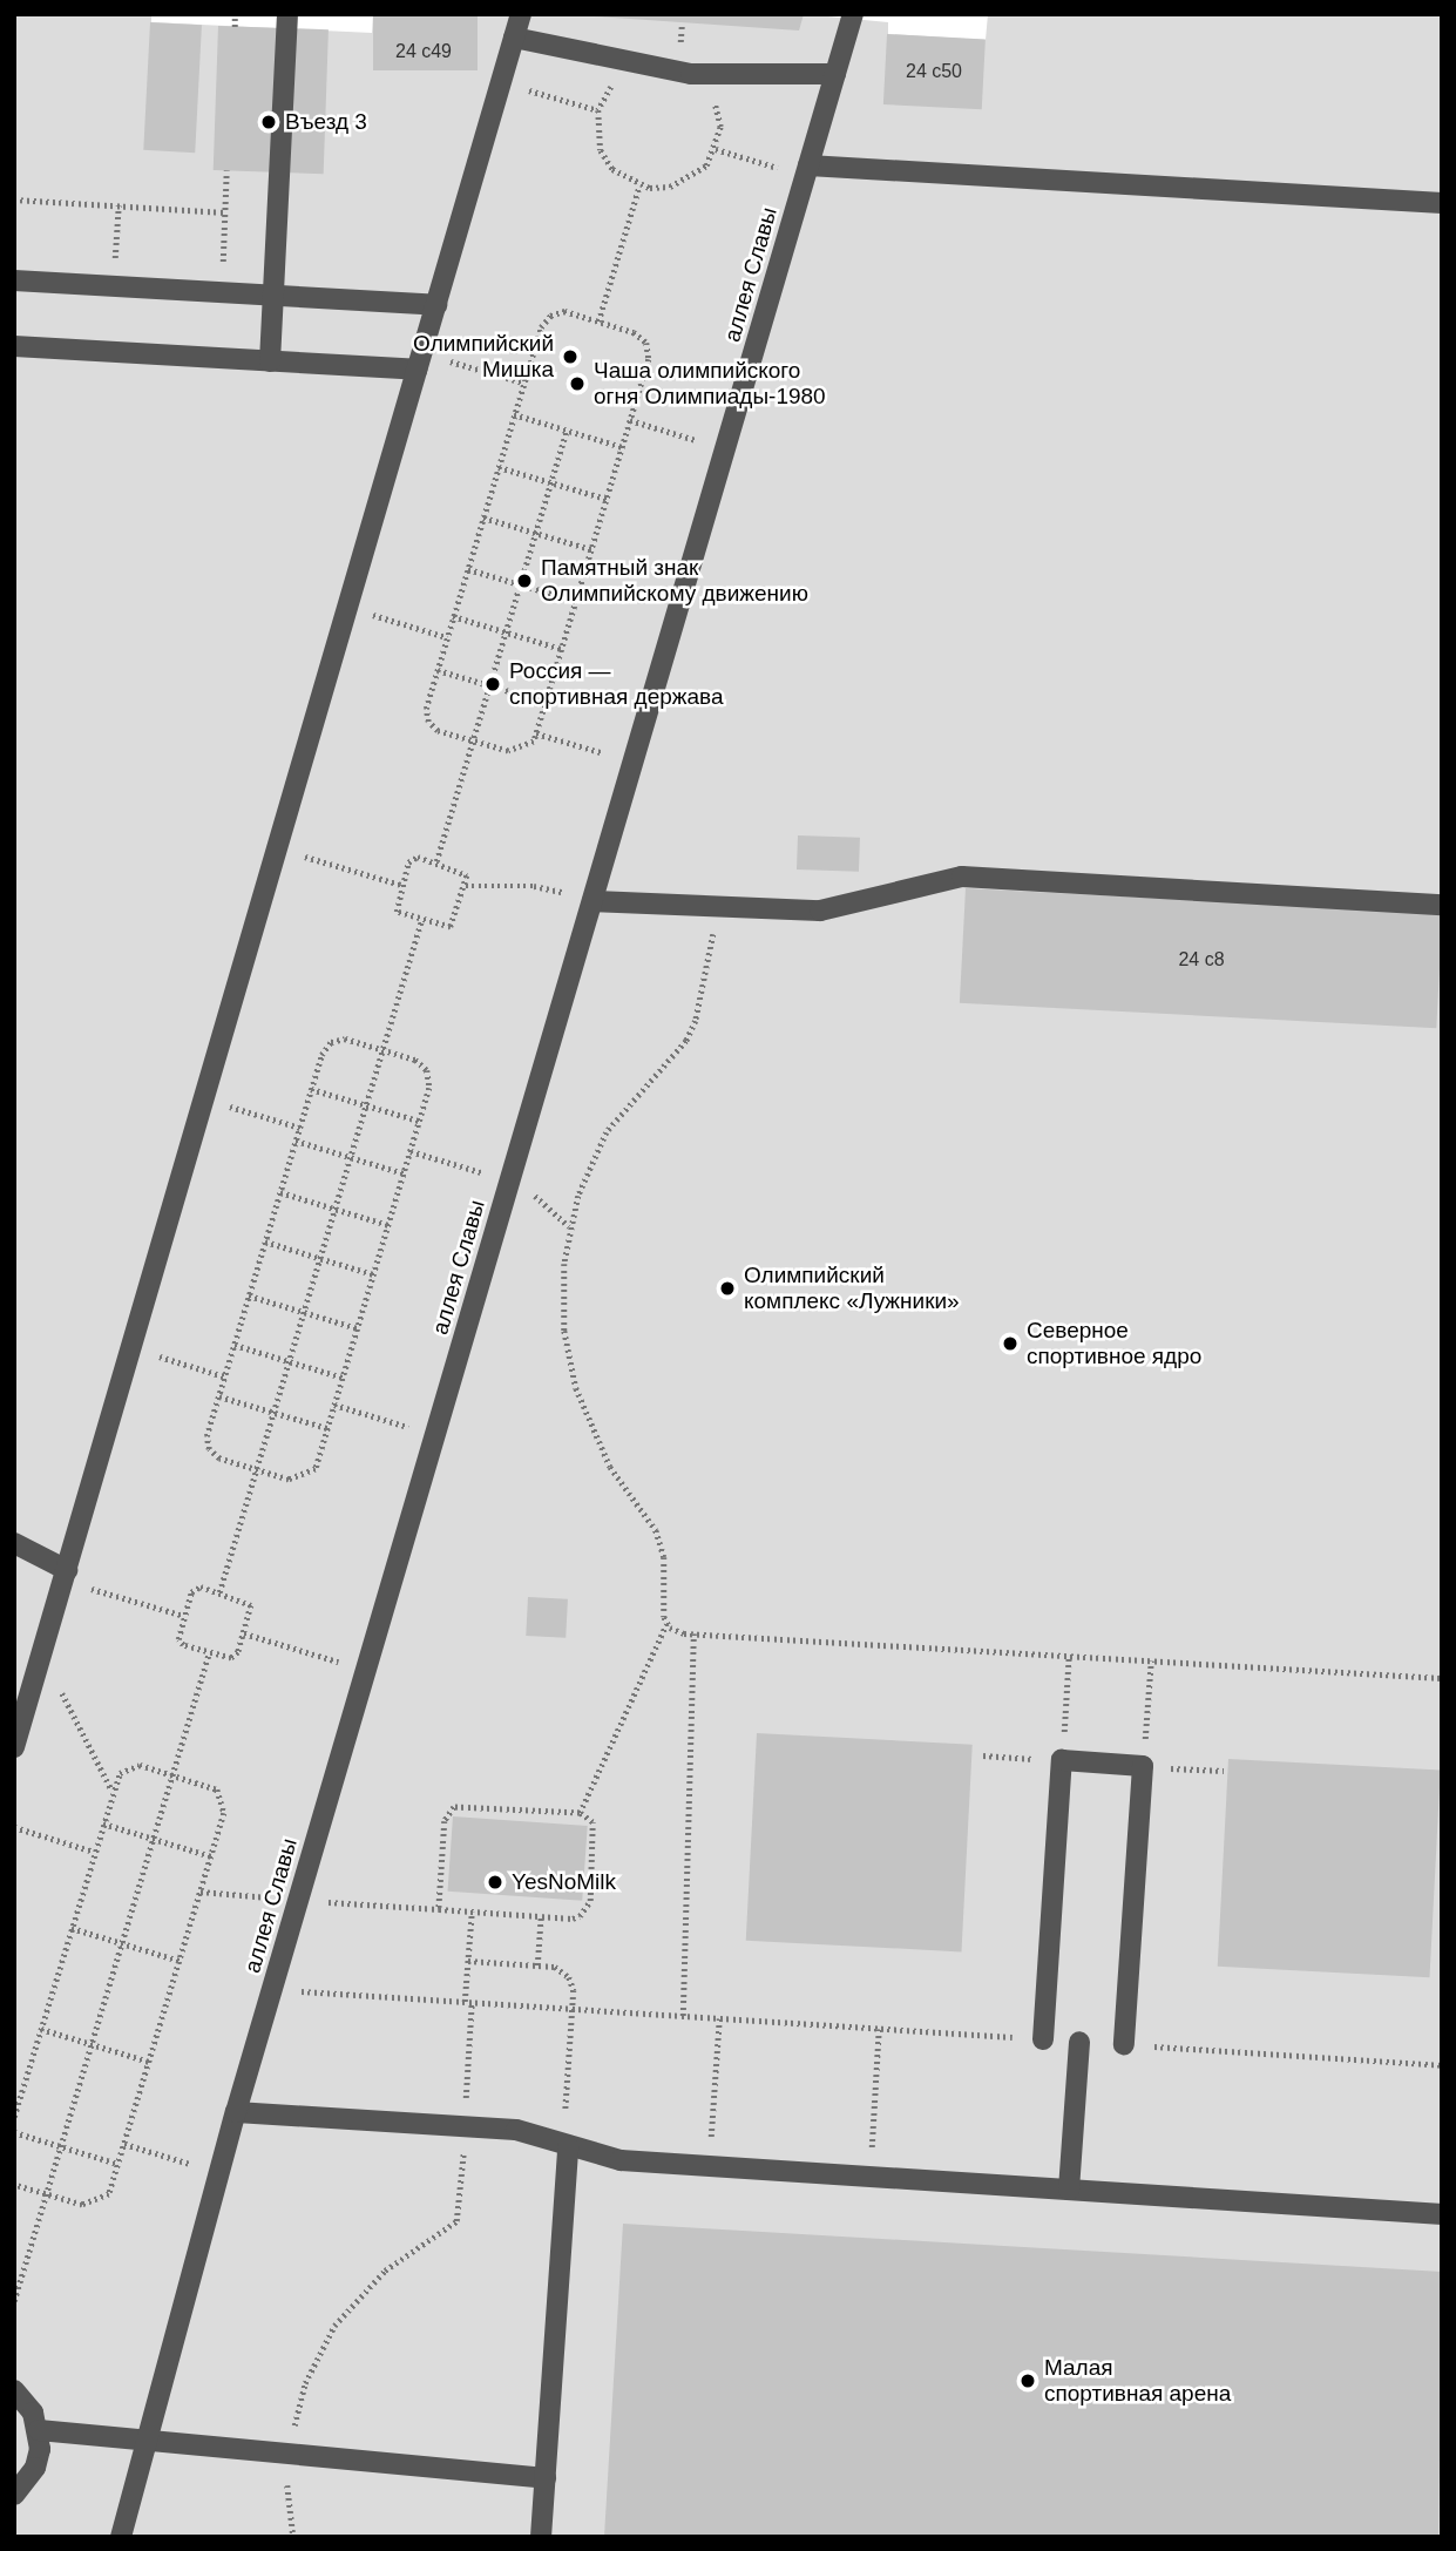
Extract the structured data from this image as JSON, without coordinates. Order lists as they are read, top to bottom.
{
  "streets": {
    "street": ["аллея Славы"]
  },
  "places": [
    "Въезд 3",
    "Олимпийский Мишка",
    "Чаша олимпийского огня Олимпиады-1980",
    "Памятный знак Олимпийскому движению",
    "Россия — спортивная держава",
    "Олимпийский комплекс «Лужники»",
    "Северное спортивное ядро",
    "YesNoMilk",
    "Малая спортивная арена"
  ],
  "house_numbers": ["24 с49", "24 с50", "24 с8"]
}
